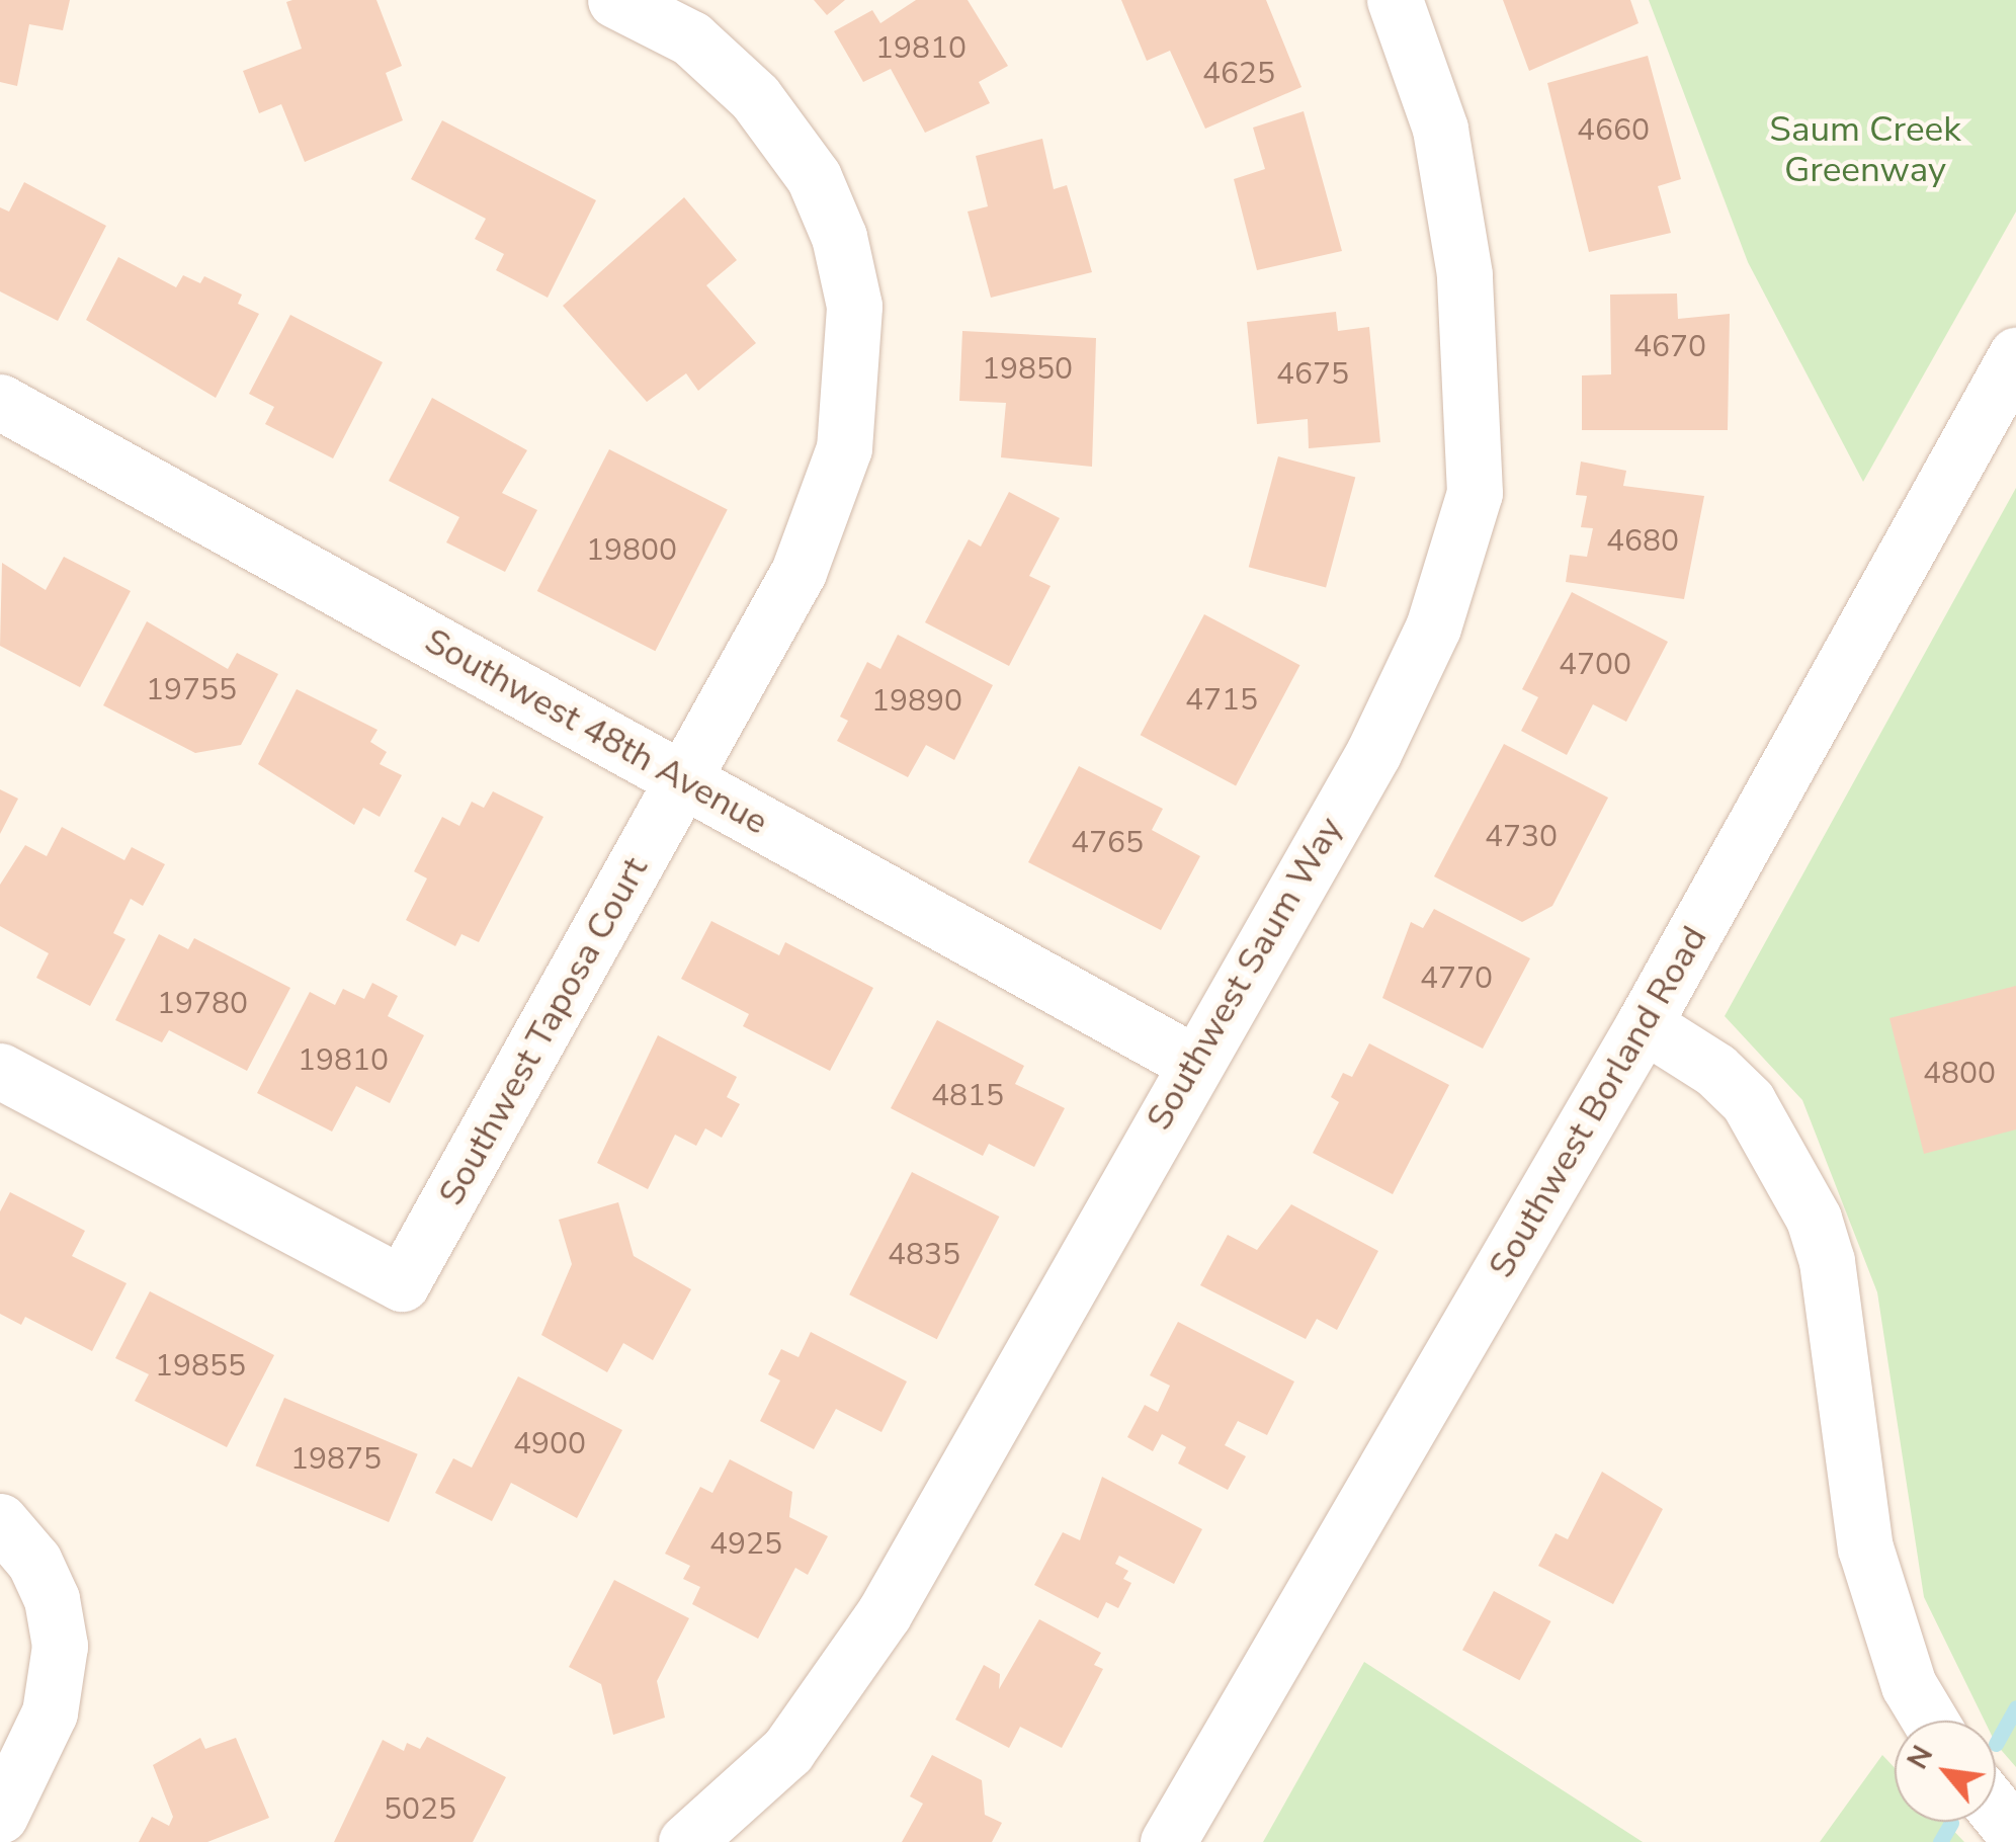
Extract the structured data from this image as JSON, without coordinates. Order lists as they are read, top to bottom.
{
  "streets": {
    "street": [
      "Southwest 48th Avenue",
      "Southwest Saum Way",
      "Southwest Taposa Court",
      "Southwest Borland Road"
    ]
  },
  "crossings": [
    ["Southwest 48th Avenue", "Southwest Saum Way"],
    ["Southwest 48th Avenue", "Southwest Taposa Court"]
  ],
  "parks": ["Saum Creek Greenway"],
  "house_numbers": [
    "19810",
    "4625",
    "4660",
    "4670",
    "19850",
    "4675",
    "4680",
    "19800",
    "4700",
    "19755",
    "4715",
    "19890",
    "4730",
    "4765",
    "4770",
    "19780",
    "19810",
    "4800",
    "4815",
    "4835",
    "19855",
    "4900",
    "19875",
    "4925",
    "5025"
  ],
  "north": "top left"
}
